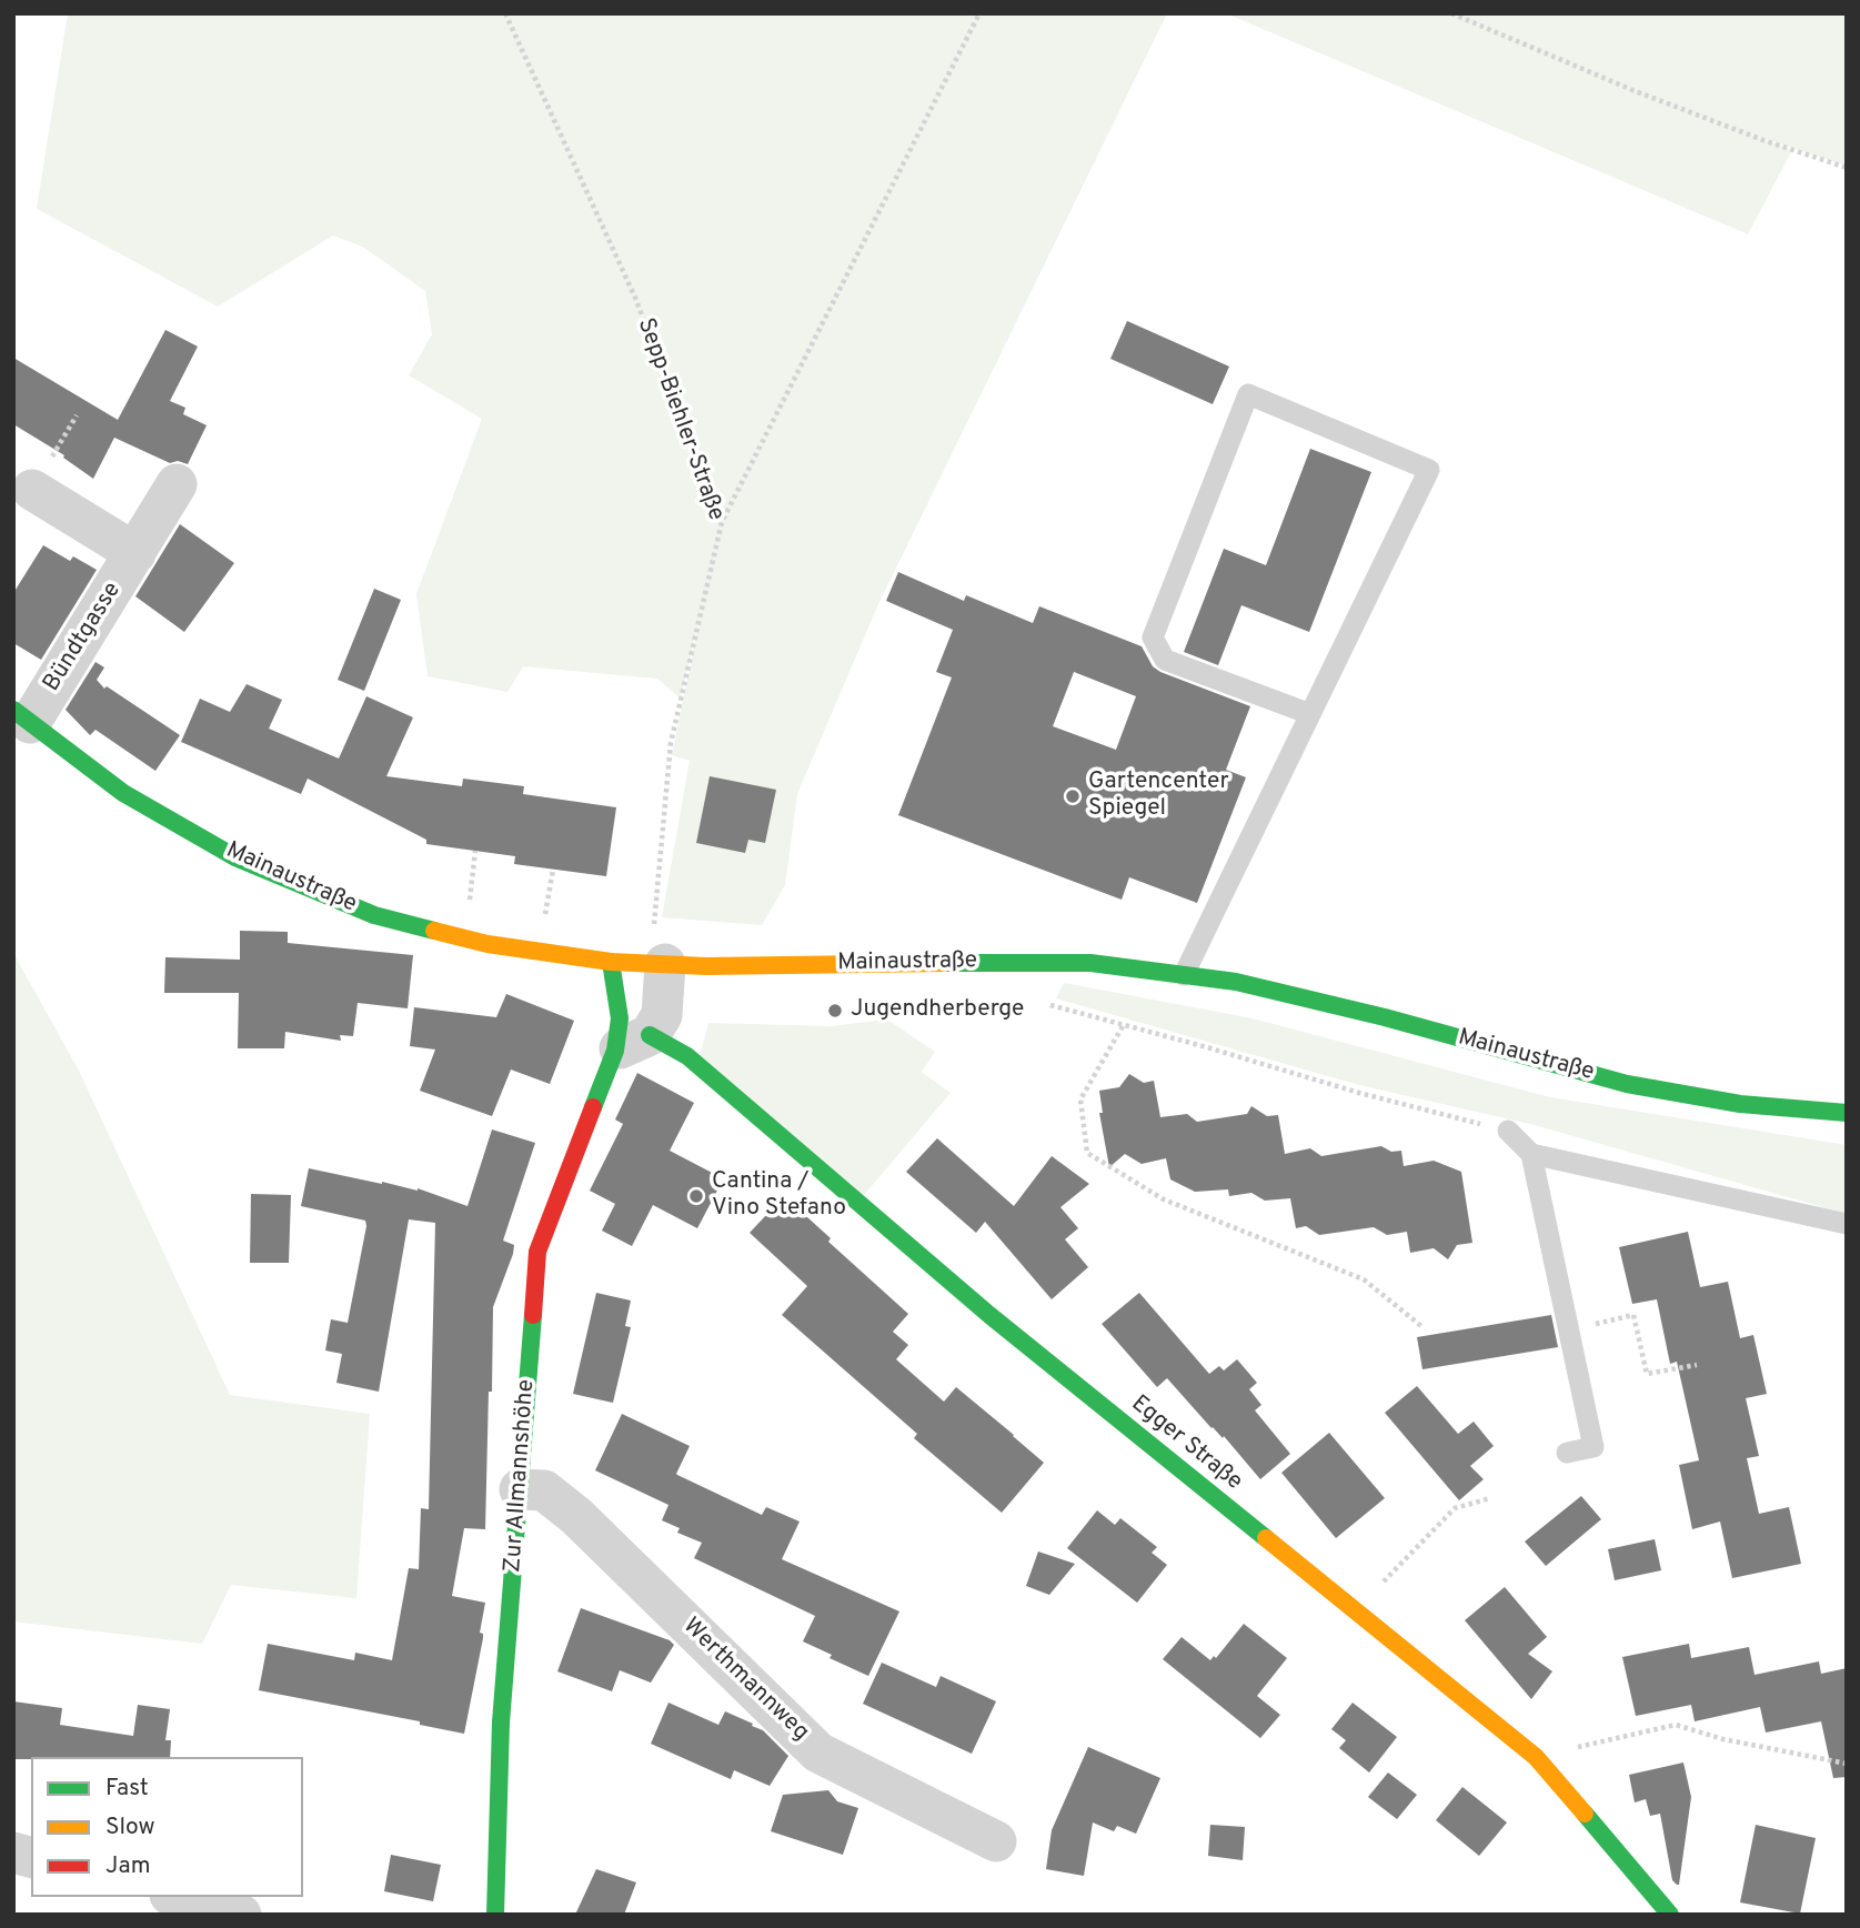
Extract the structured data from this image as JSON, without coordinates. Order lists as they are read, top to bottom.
{
  "streets": {
    "street": [
      "Bündtgasse",
      "Mainaustraße",
      "Egger Straße",
      "Zur Allmannshöhe",
      "Werthmannweg"
    ],
    "path": ["Sepp-Biehler-Straße"]
  },
  "crossings": [
    ["Sepp-Biehler-Straße", "Mainaustraße"],
    ["Sepp-Biehler-Straße", "Zur Allmannshöhe"],
    ["Bündtgasse", "Mainaustraße"],
    ["Mainaustraße", "Zur Allmannshöhe"],
    ["Egger Straße", "Zur Allmannshöhe"],
    ["Zur Allmannshöhe", "Werthmannweg"]
  ],
  "places": ["Gartencenter Spiegel", "Jugendherberge", "Cantina / Vino Stefano"],
  "legend": ["Fast", "Slow", "Jam"]
}
